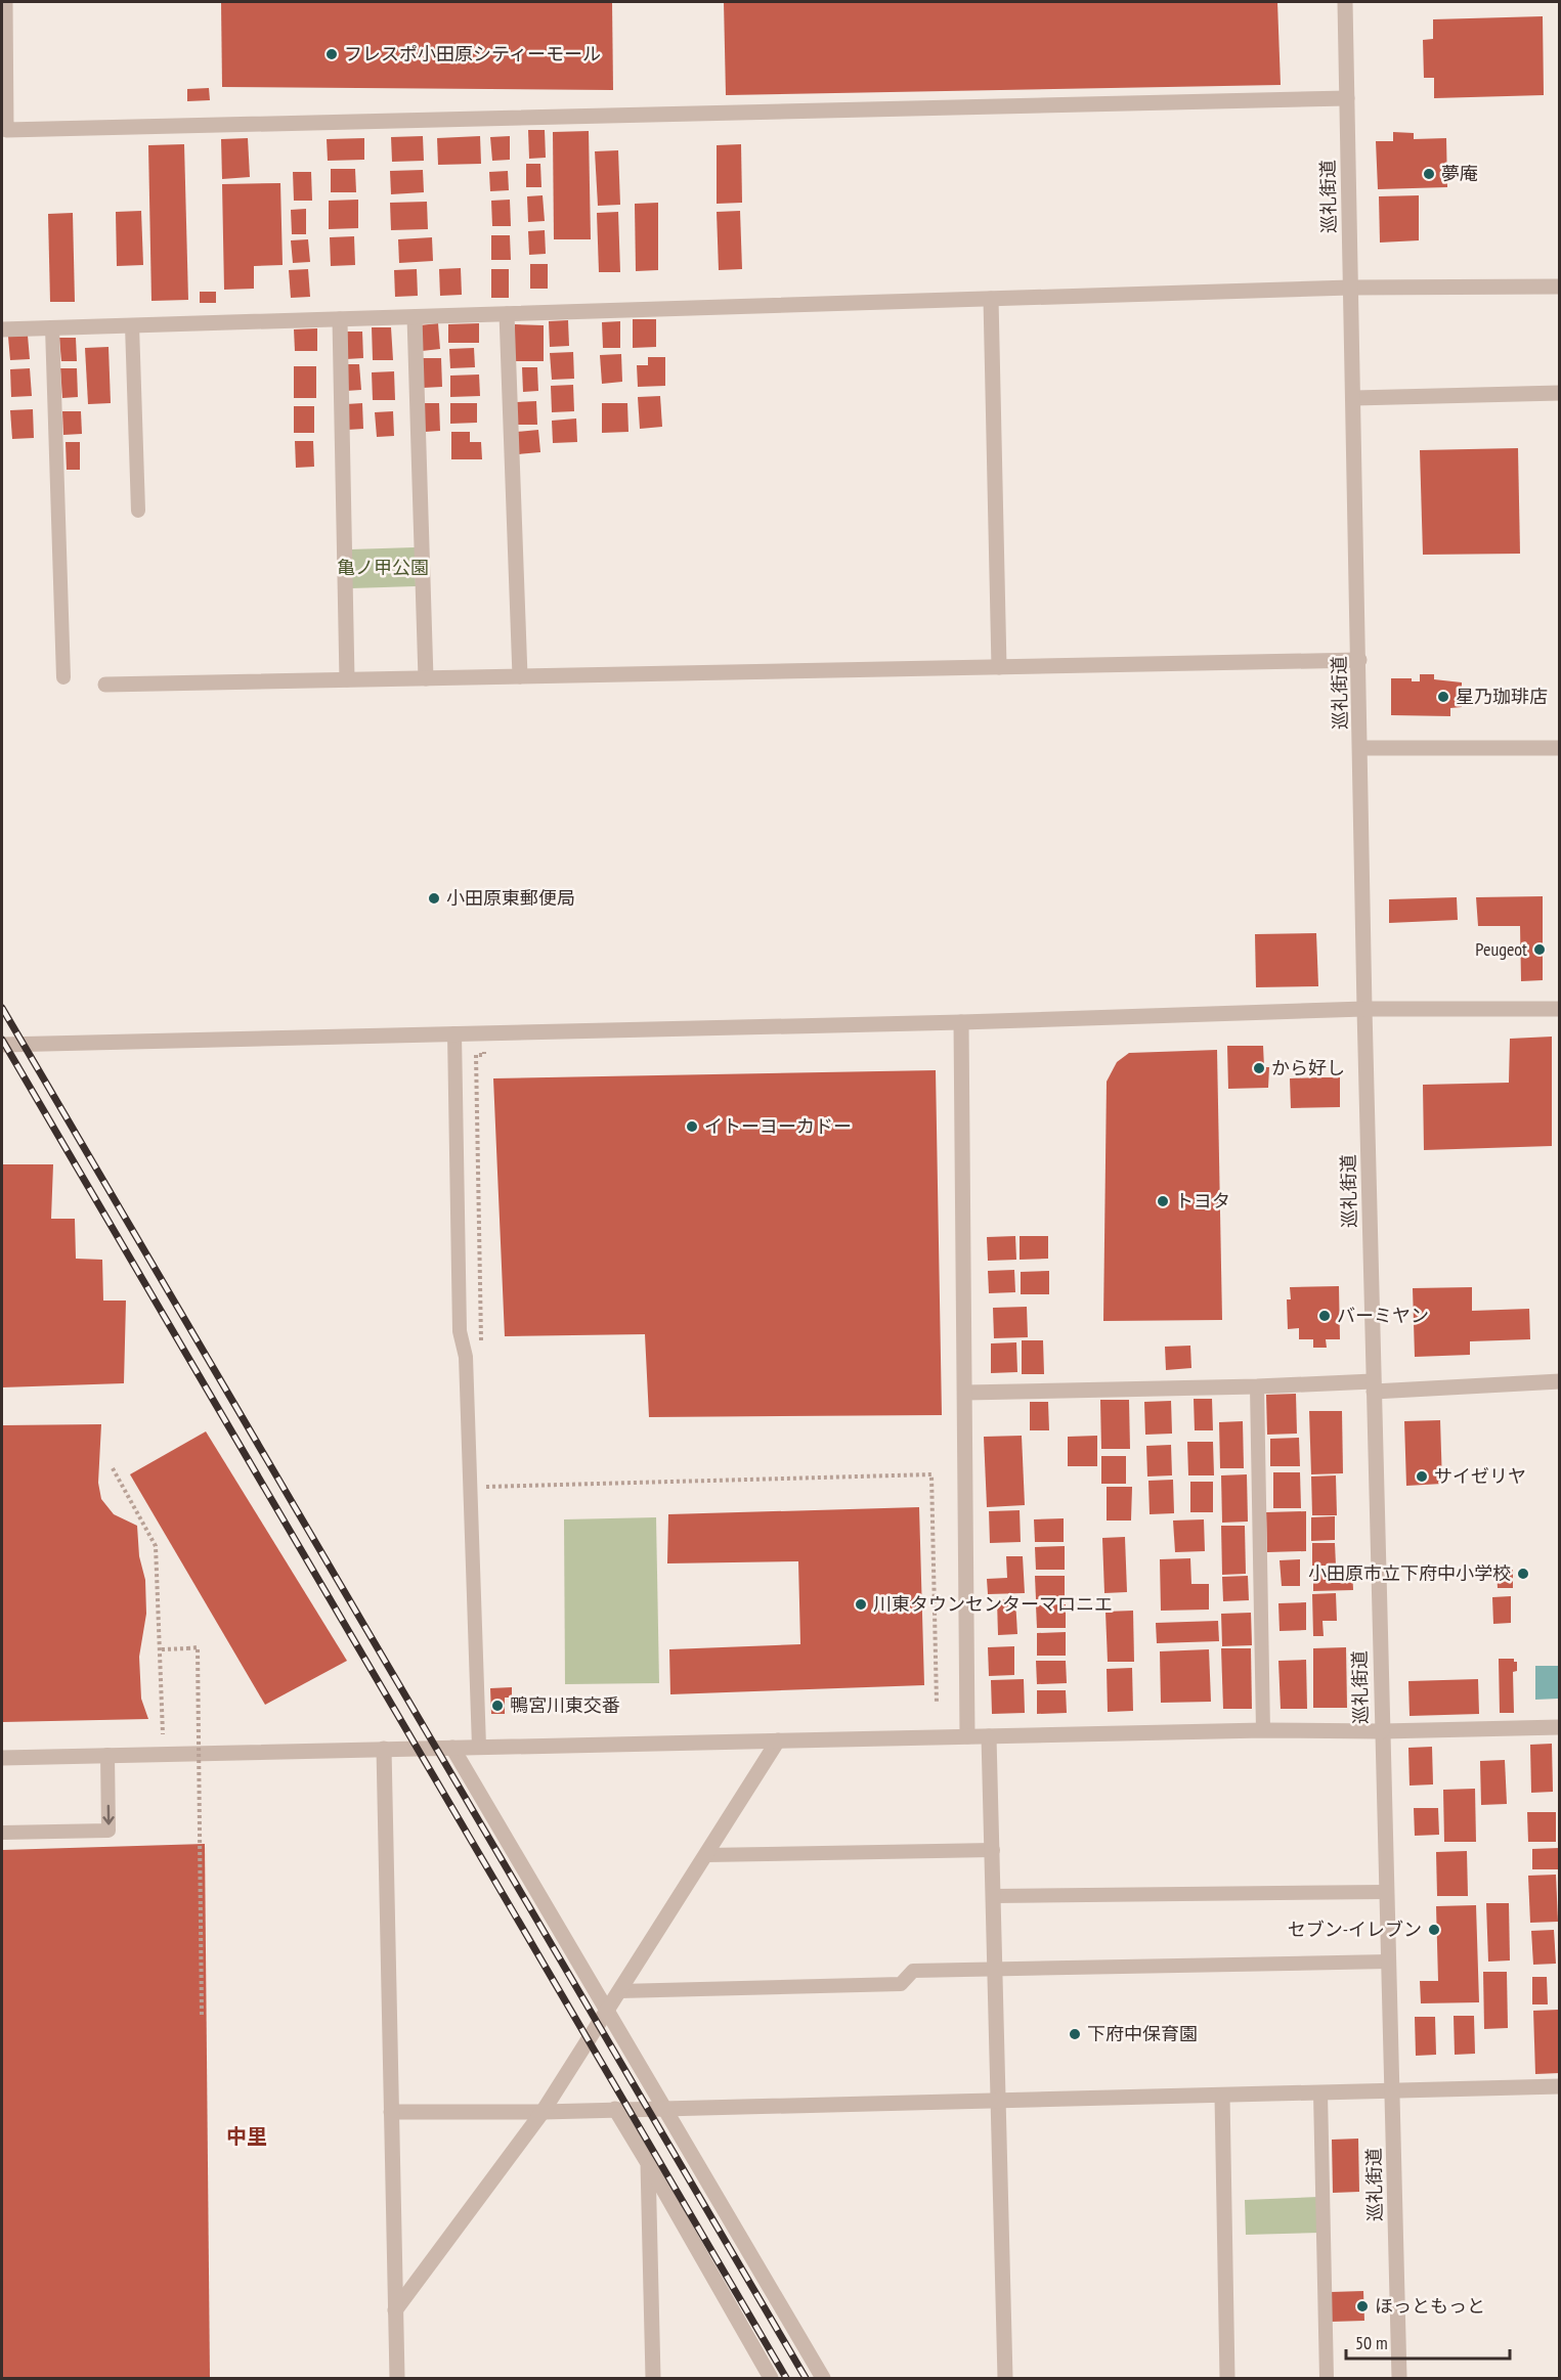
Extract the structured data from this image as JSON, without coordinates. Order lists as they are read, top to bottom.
{
  "streets": {
    "street": ["巡礼街道"]
  },
  "districts": ["中里"],
  "parks": ["亀ノ甲公園"],
  "places": [
    "フレスポ小田原シティーモール",
    "夢庵",
    "星乃珈琲店",
    "小田原東郵便局",
    "Peugeot",
    "から好し",
    "イトーヨーカドー",
    "トヨタ",
    "バーミヤン",
    "サイゼリヤ",
    "小田原市立下府中小学校",
    "川東タウンセンターマロニエ",
    "鴨宮川東交番",
    "セブン-イレブン",
    "下府中保育園",
    "ほっともっと"
  ],
  "scale_bar": "50 m"
}
